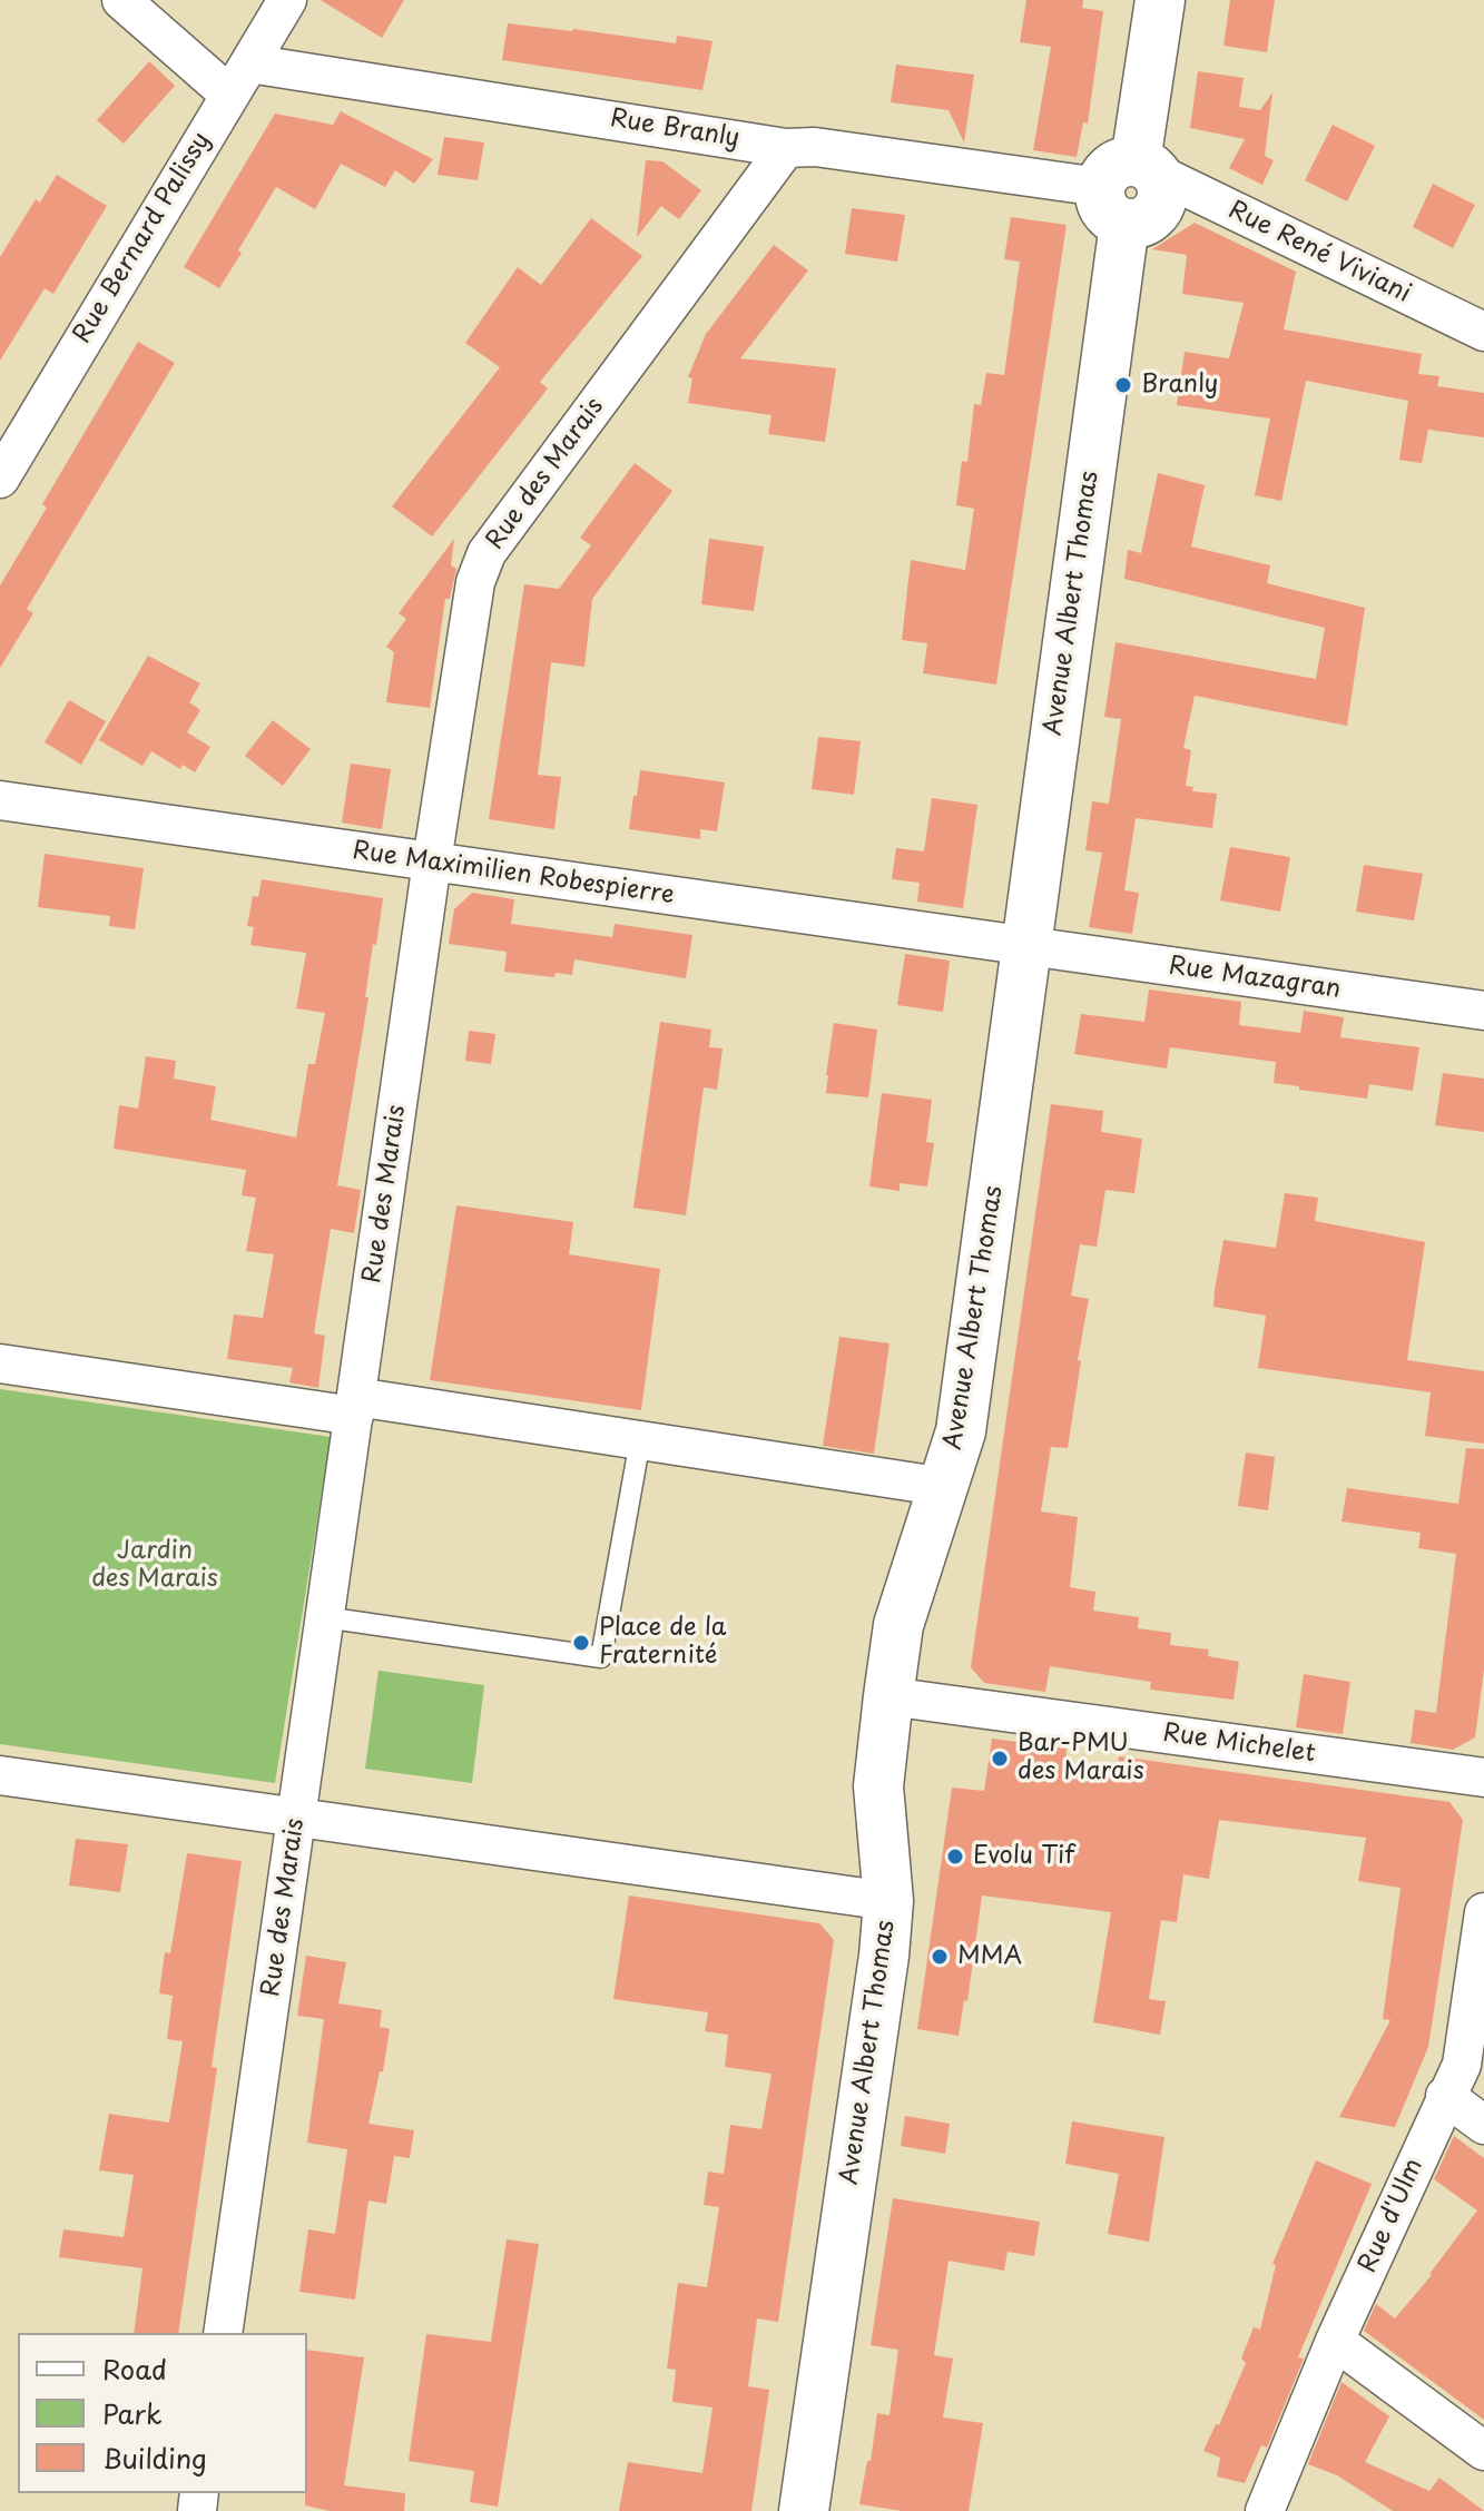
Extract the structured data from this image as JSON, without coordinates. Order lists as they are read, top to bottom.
{
  "streets": {
    "main road": ["Avenue Albert Thomas"],
    "street": [
      "Rue Branly",
      "Rue Bernard Palissy",
      "Rue René Viviani",
      "Rue des Marais",
      "Rue Maximilien Robespierre",
      "Rue Mazagran",
      "Rue Michelet",
      "Rue d'Ulm"
    ]
  },
  "crossings": [
    ["Rue Branly", "Rue Bernard Palissy"],
    ["Rue Branly", "Rue René Viviani"],
    ["Rue Branly", "Rue des Marais"],
    ["Rue Branly", "Avenue Albert Thomas"],
    ["Rue René Viviani", "Avenue Albert Thomas"],
    ["Rue des Marais", "Rue Maximilien Robespierre"],
    ["Avenue Albert Thomas", "Rue Maximilien Robespierre"],
    ["Avenue Albert Thomas", "Rue Mazagran"],
    ["Avenue Albert Thomas", "Rue Michelet"],
    ["Rue Maximilien Robespierre", "Rue Mazagran"]
  ],
  "parks": ["Jardin des Marais"],
  "places": [
    "Branly",
    "Place de la Fraternité",
    "Bar-PMU des Marais",
    "Evolu Tif",
    "MMA"
  ],
  "legend": ["Road", "Park", "Building"]
}
